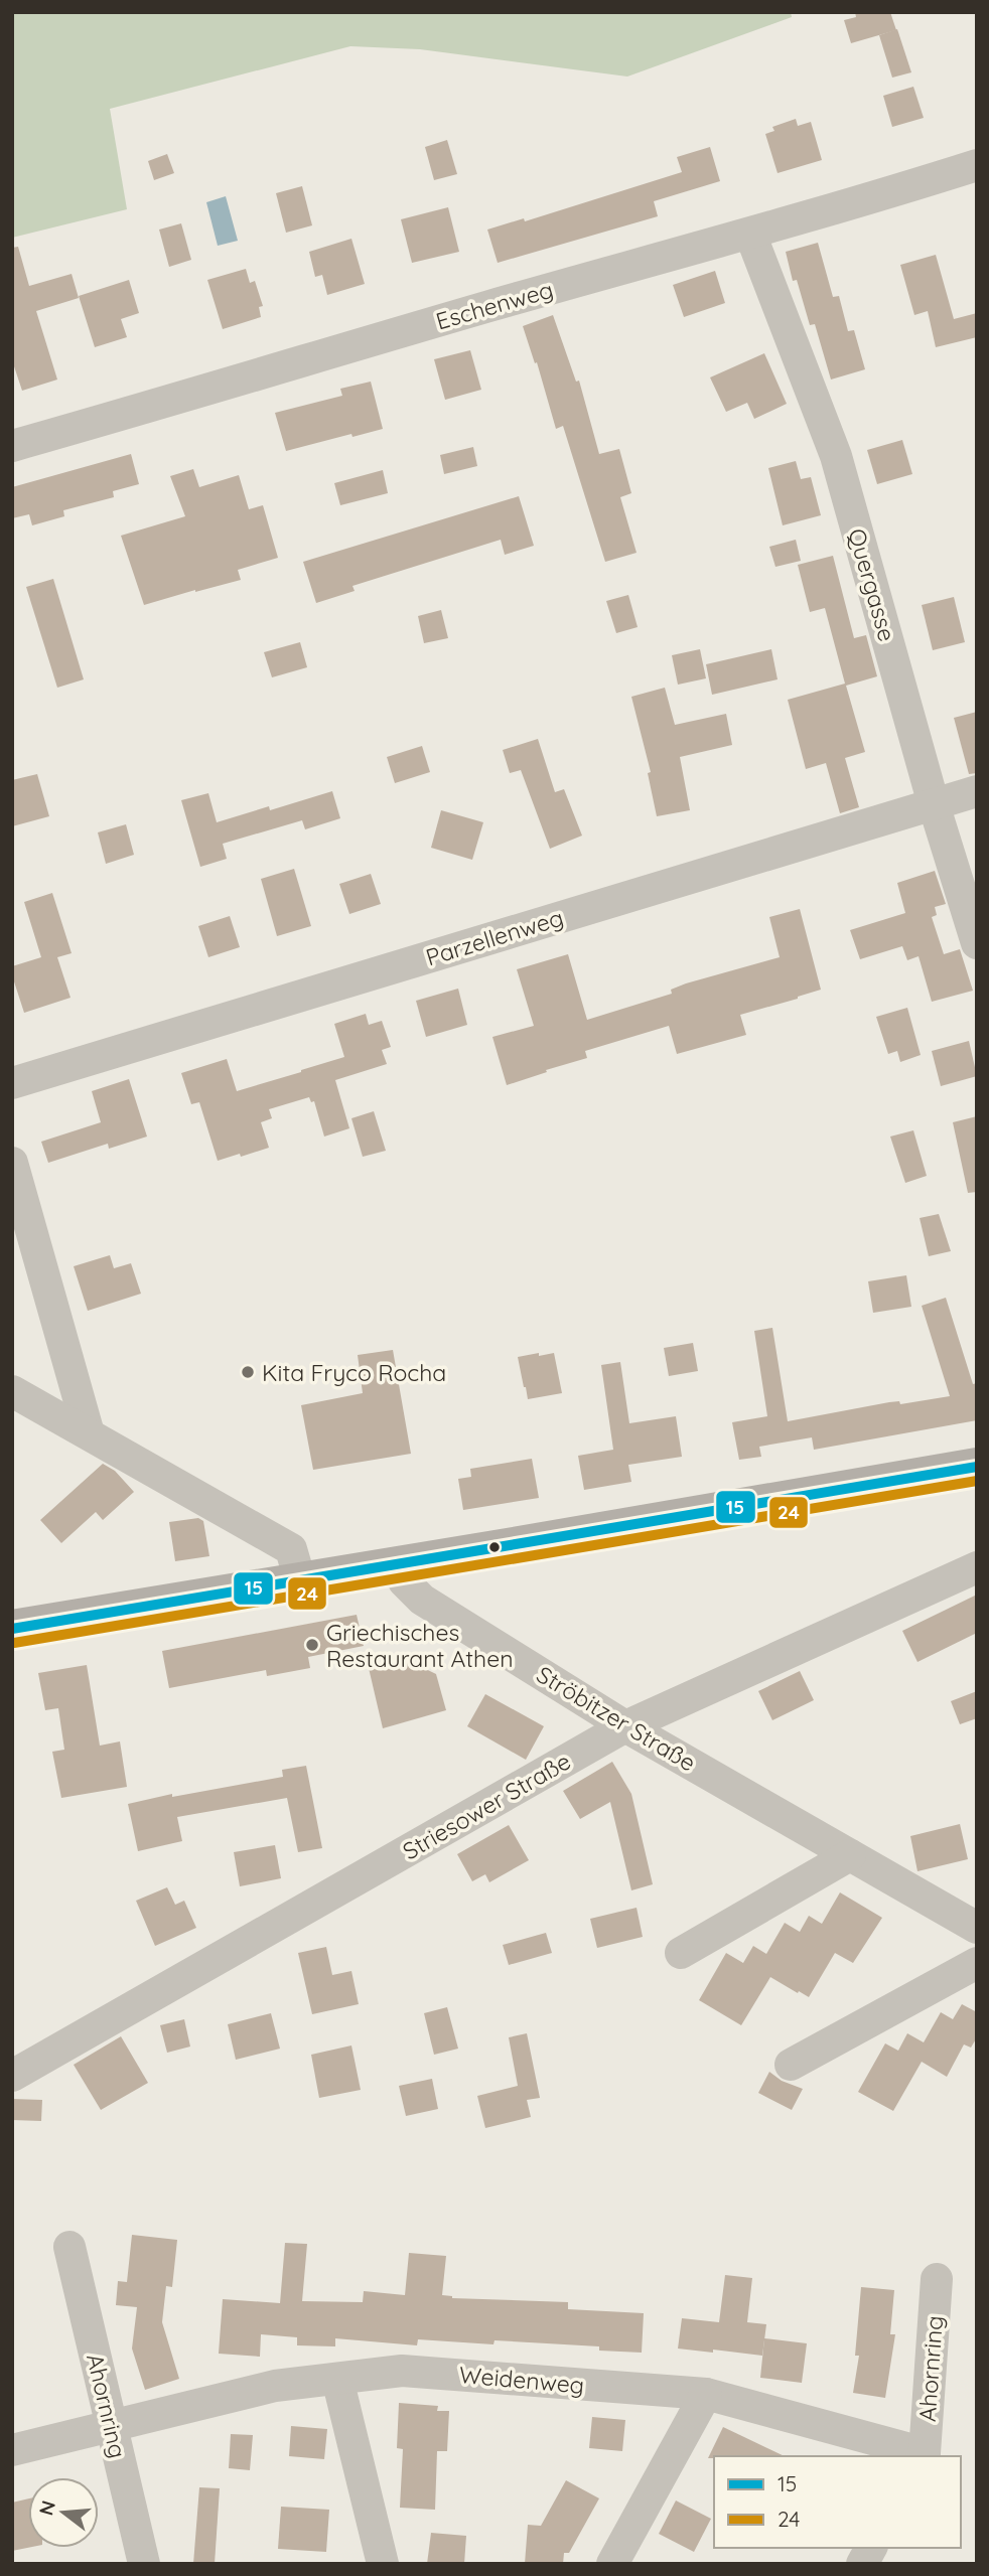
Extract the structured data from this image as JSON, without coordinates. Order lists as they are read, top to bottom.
{
  "streets": {
    "street": [
      "Eschenweg",
      "Quergasse",
      "Parzellenweg",
      "Ströbitzer Straße",
      "Striesower Straße",
      "Ahornring",
      "Weidenweg"
    ]
  },
  "crossings": [
    ["Eschenweg", "Quergasse"],
    ["Quergasse", "Parzellenweg"],
    ["Ströbitzer Straße", "Striesower Straße"],
    ["Ahornring", "Weidenweg"]
  ],
  "places": ["Kita Fryco Rocha", "Griechisches Restaurant Athen"],
  "lines": ["transit line 15", "transit line 24"],
  "legend": ["15", "24"],
  "north": "left"
}
